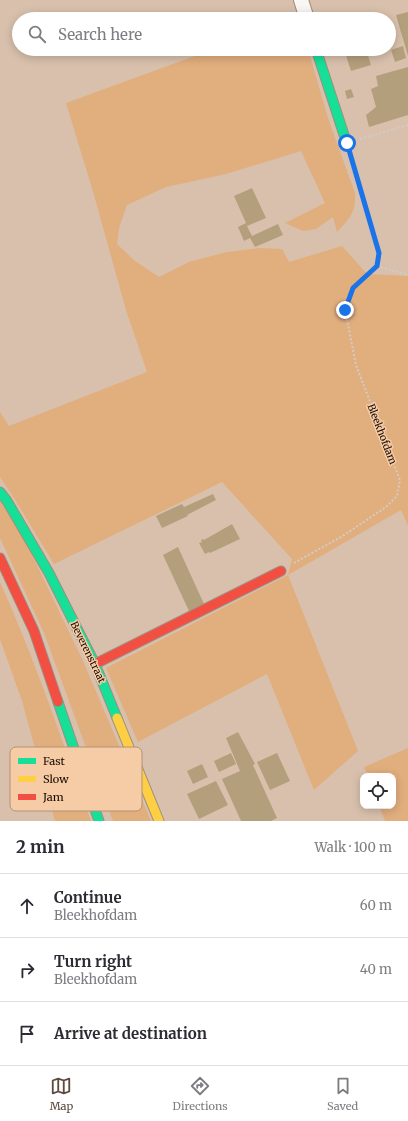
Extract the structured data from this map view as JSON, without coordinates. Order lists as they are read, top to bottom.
{
  "streets": {
    "street": ["Beverenstraat"],
    "path": ["Bleekhofdam"]
  },
  "legend": ["Fast", "Slow", "Jam"],
  "page": {
    "search": "Search here",
    "heading": ["2 min", "Walk · 100 m"],
    "list": [
      ["Continue", "Bleekhofdam", "60 m"],
      ["Turn right", "Bleekhofdam", "40 m"],
      "Arrive at destination"
    ],
    "nav": ["Map", "Directions", "Saved"]
  }
}
